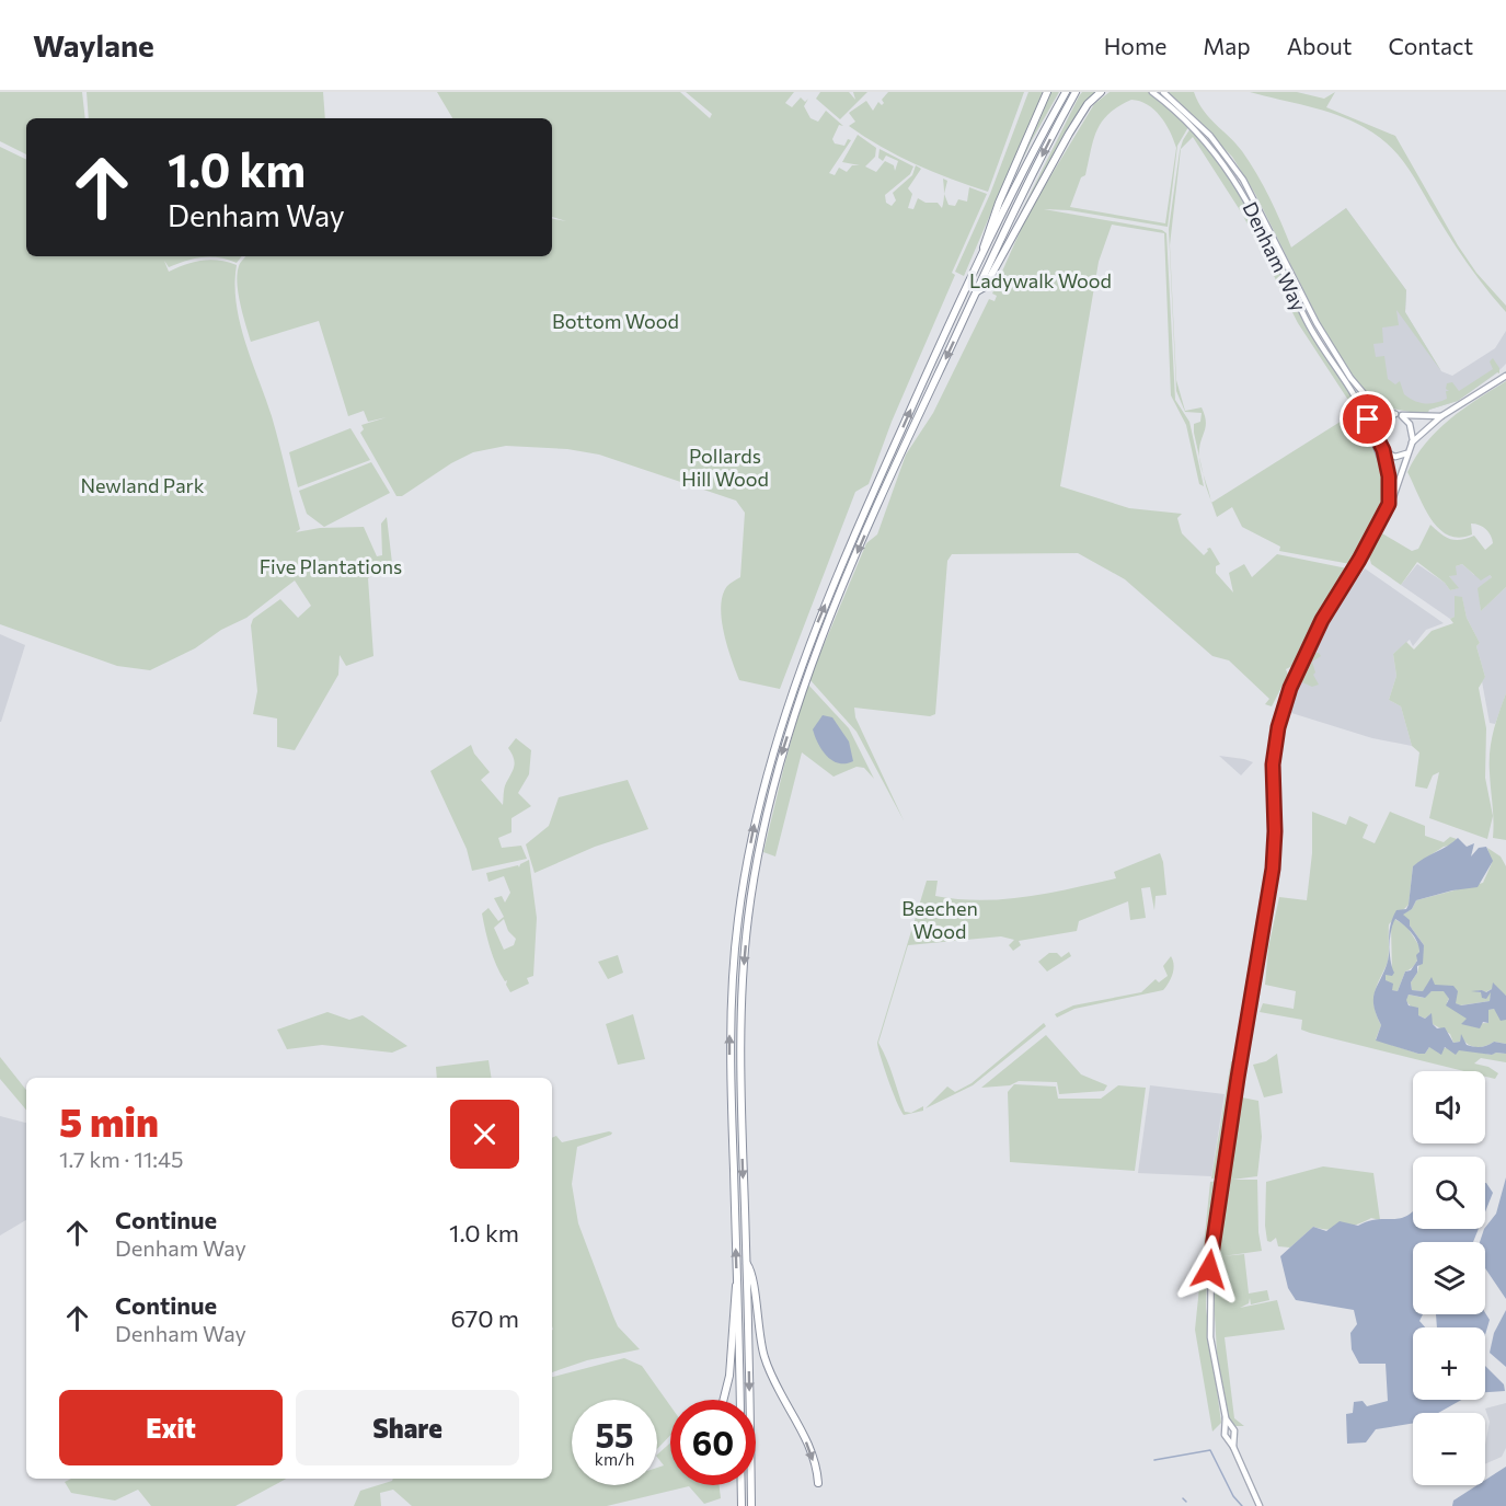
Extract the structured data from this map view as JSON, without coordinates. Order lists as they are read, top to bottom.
{
  "streets": {
    "main road": ["Denham Way"]
  },
  "parks": [
    "Ladywalk Wood",
    "Bottom Wood",
    "Pollards Hill Wood",
    "Newland Park",
    "Five Plantations",
    "Beechen Wood"
  ],
  "page": {
    "header": "Waylane",
    "nav": [
      "Home",
      "Map",
      "About",
      "Contact"
    ],
    "turn": ["1.0 km", "Denham Way"],
    "map_buttons": ["+", "−"],
    "heading": ["5 min", "1.7 km · 11:45"],
    "list": [
      {
        "name": "Continue",
        "note": "Denham Way",
        "value": "1.0 km"
      },
      {
        "name": "Continue",
        "note": "Denham Way",
        "value": "670 m"
      }
    ],
    "buttons": ["Exit", "Share"],
    "speed": "55 km/h",
    "limit": "60"
  }
}
